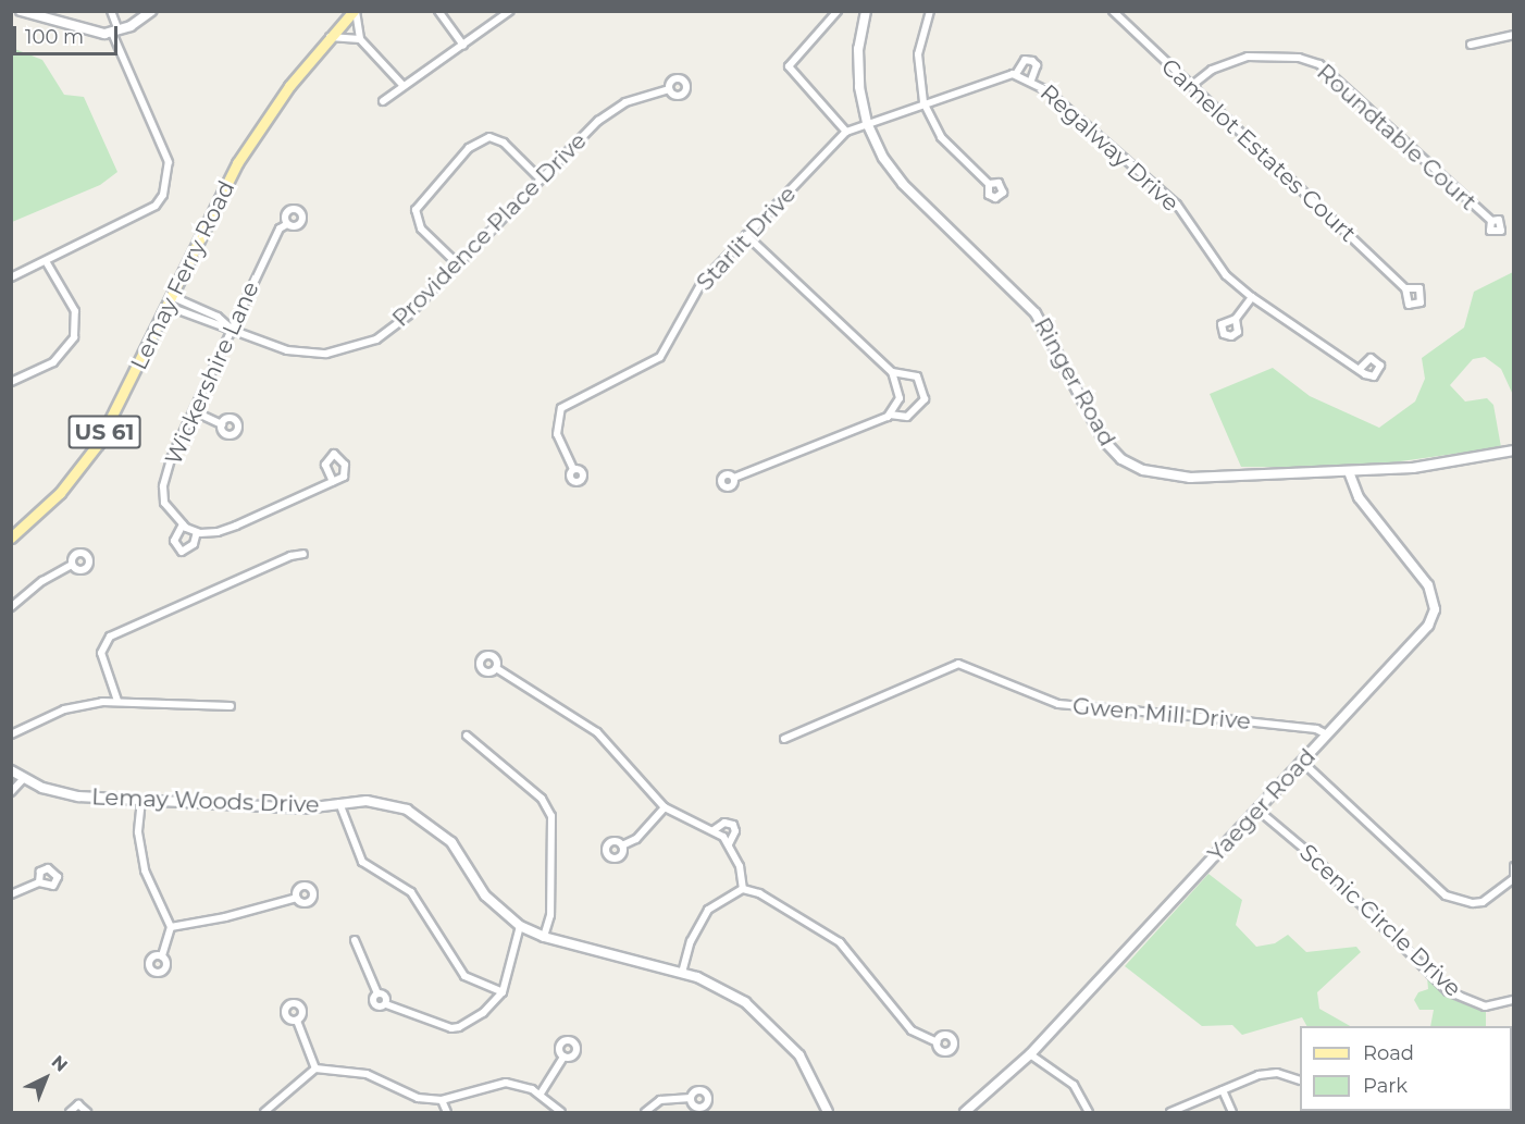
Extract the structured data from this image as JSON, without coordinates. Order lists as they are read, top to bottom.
{
  "streets": {
    "main road": ["Lemay Ferry Road", "US 61"],
    "street": [
      "Roundtable Court",
      "Regalway Drive",
      "Camelot Estates Court",
      "Providence Place Drive",
      "Starlit Drive",
      "Wickershire Lane",
      "Ringer Road",
      "Gwen Mill Drive",
      "Lemay Woods Drive",
      "Yaeger Road",
      "Scenic Circle Drive"
    ]
  },
  "crossings": [
    ["Roundtable Court", "Camelot Estates Court"],
    ["Regalway Drive", "Starlit Drive"],
    ["Regalway Drive", "Ringer Road"],
    ["Providence Place Drive", "Lemay Ferry Road"],
    ["Providence Place Drive", "Wickershire Lane"],
    ["Starlit Drive", "Ringer Road"],
    ["Ringer Road", "Yaeger Road"],
    ["Gwen Mill Drive", "Yaeger Road"],
    ["Yaeger Road", "Scenic Circle Drive"]
  ],
  "legend": ["Road", "Park"],
  "scale_bar": "100 m",
  "north": "top right"
}
